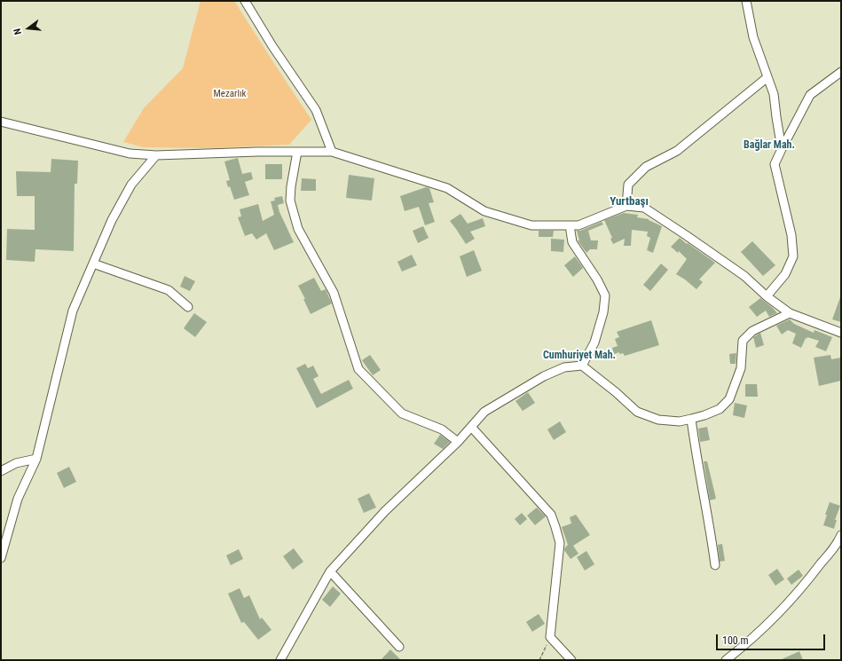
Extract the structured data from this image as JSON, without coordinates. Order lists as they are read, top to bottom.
{
  "districts": ["Bağlar Mah.", "Yurtbaşı", "Cumhuriyet Mah."],
  "parks": ["Mezarlık"],
  "scale_bar": "100 m",
  "north": "left"
}
